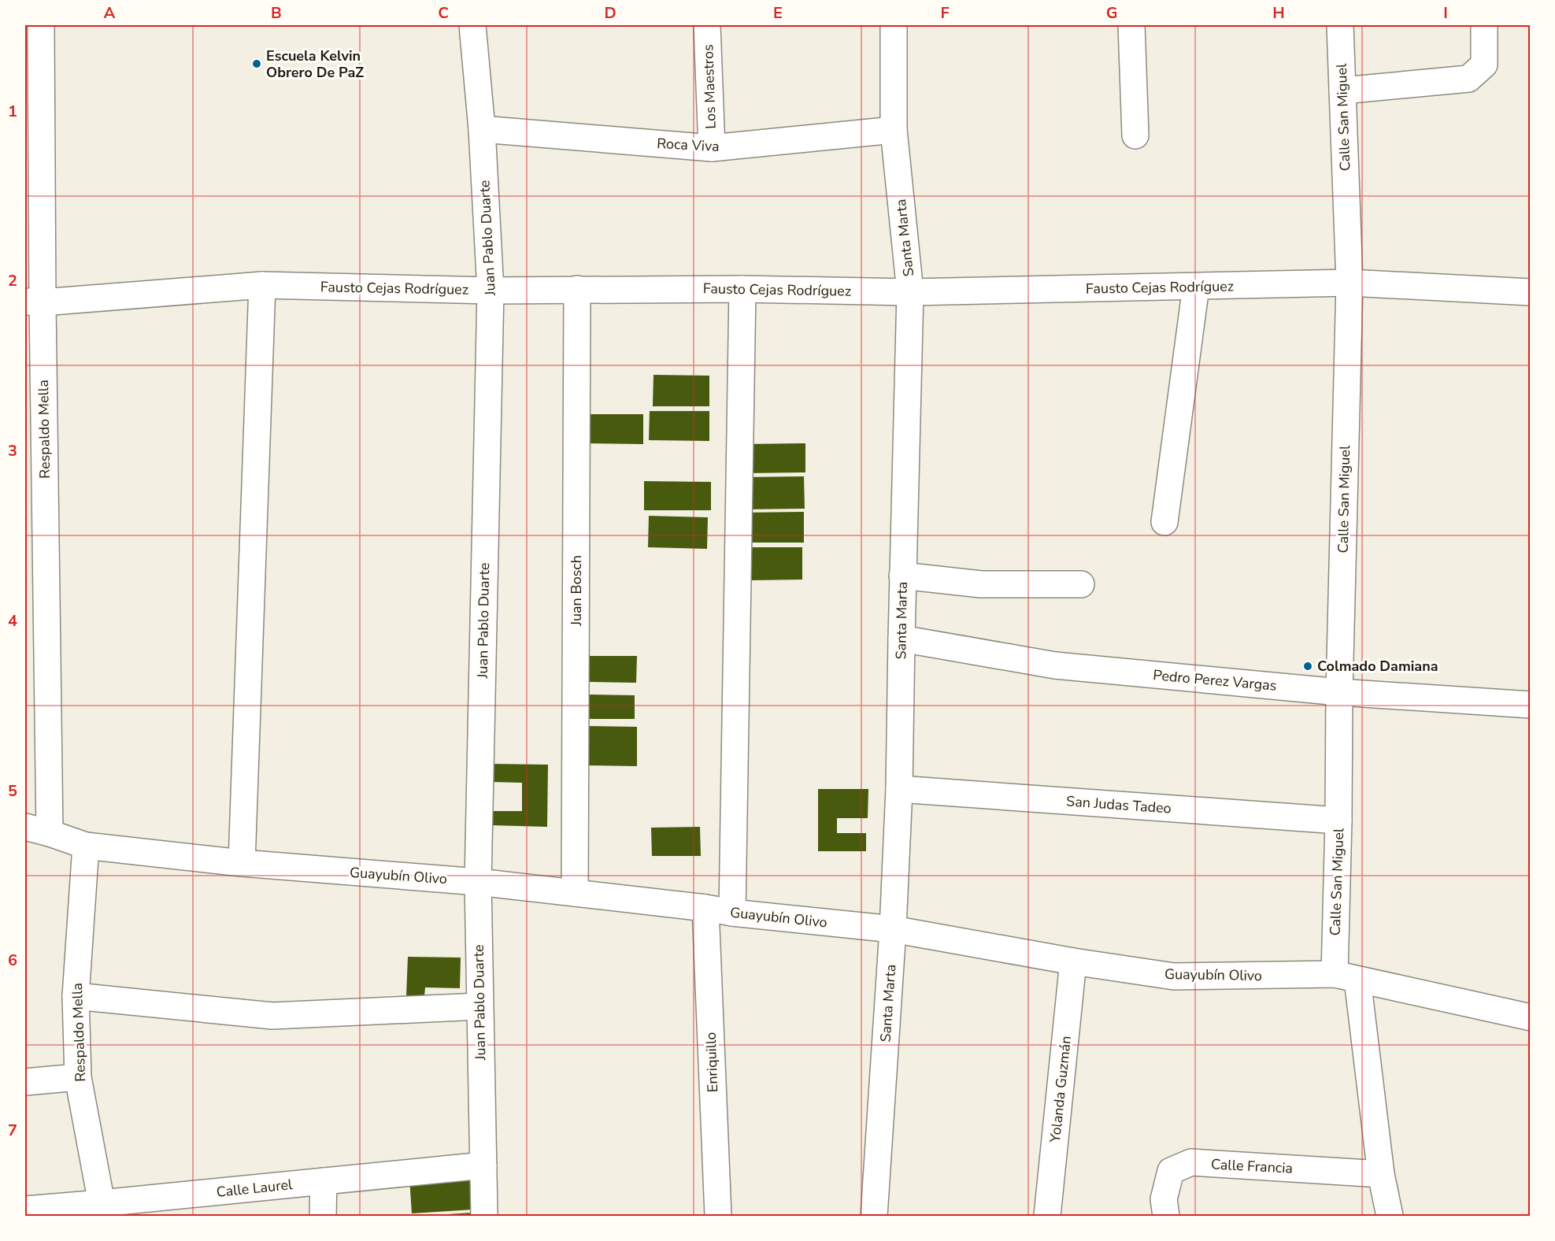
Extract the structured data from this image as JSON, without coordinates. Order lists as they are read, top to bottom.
{
  "streets": {
    "street": [
      "Los Maestros",
      "Calle San Miguel",
      "Roca Viva",
      "Juan Pablo Duarte",
      "Santa Marta",
      "Fausto Cejas Rodríguez",
      "Respaldo Mella",
      "Juan Bosch",
      "Pedro Perez Vargas",
      "San Judas Tadeo",
      "Guayubín Olivo",
      "Enriquillo",
      "Yolanda Guzmán",
      "Calle Francia",
      "Calle Laurel"
    ]
  },
  "crossings": [
    ["Los Maestros", "Roca Viva"],
    ["Calle San Miguel", "Fausto Cejas Rodríguez"],
    ["Calle San Miguel", "Pedro Perez Vargas"],
    ["Calle San Miguel", "San Judas Tadeo"],
    ["Calle San Miguel", "Guayubín Olivo"],
    ["Calle San Miguel", "Calle Francia"],
    ["Roca Viva", "Juan Pablo Duarte"],
    ["Roca Viva", "Santa Marta"],
    ["Juan Pablo Duarte", "Fausto Cejas Rodríguez"],
    ["Juan Pablo Duarte", "Guayubín Olivo"],
    ["Juan Pablo Duarte", "Calle Laurel"],
    ["Santa Marta", "Fausto Cejas Rodríguez"],
    ["Santa Marta", "Pedro Perez Vargas"],
    ["Santa Marta", "San Judas Tadeo"],
    ["Santa Marta", "Guayubín Olivo"],
    ["Fausto Cejas Rodríguez", "Respaldo Mella"],
    ["Fausto Cejas Rodríguez", "Juan Bosch"],
    ["Respaldo Mella", "Guayubín Olivo"],
    ["Respaldo Mella", "Calle Laurel"],
    ["Juan Bosch", "Guayubín Olivo"],
    ["Guayubín Olivo", "Enriquillo"],
    ["Guayubín Olivo", "Yolanda Guzmán"]
  ],
  "places": ["Escuela Kelvin Obrero De PaZ", "Colmado Damiana"],
  "grid": {
    "columns": [
      "A",
      "B",
      "C",
      "D",
      "E",
      "F",
      "G",
      "H",
      "I"
    ],
    "rows": [
      "1",
      "2",
      "3",
      "4",
      "5",
      "6",
      "7"
    ]
  }
}
